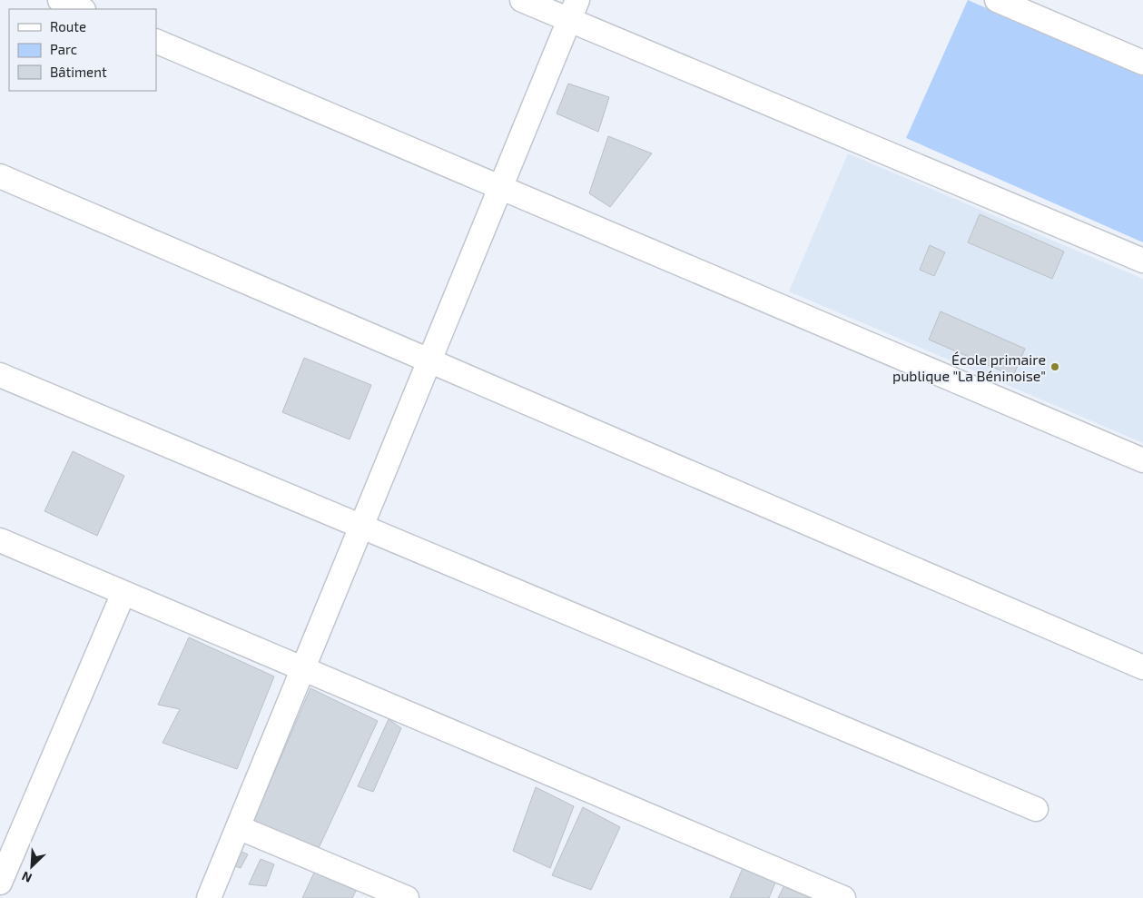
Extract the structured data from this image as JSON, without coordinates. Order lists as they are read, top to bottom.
{
  "places": ["École primaire publique \"La Béninoise\""],
  "legend": ["Route", "Parc", "Bâtiment"],
  "north": "bottom left"
}
